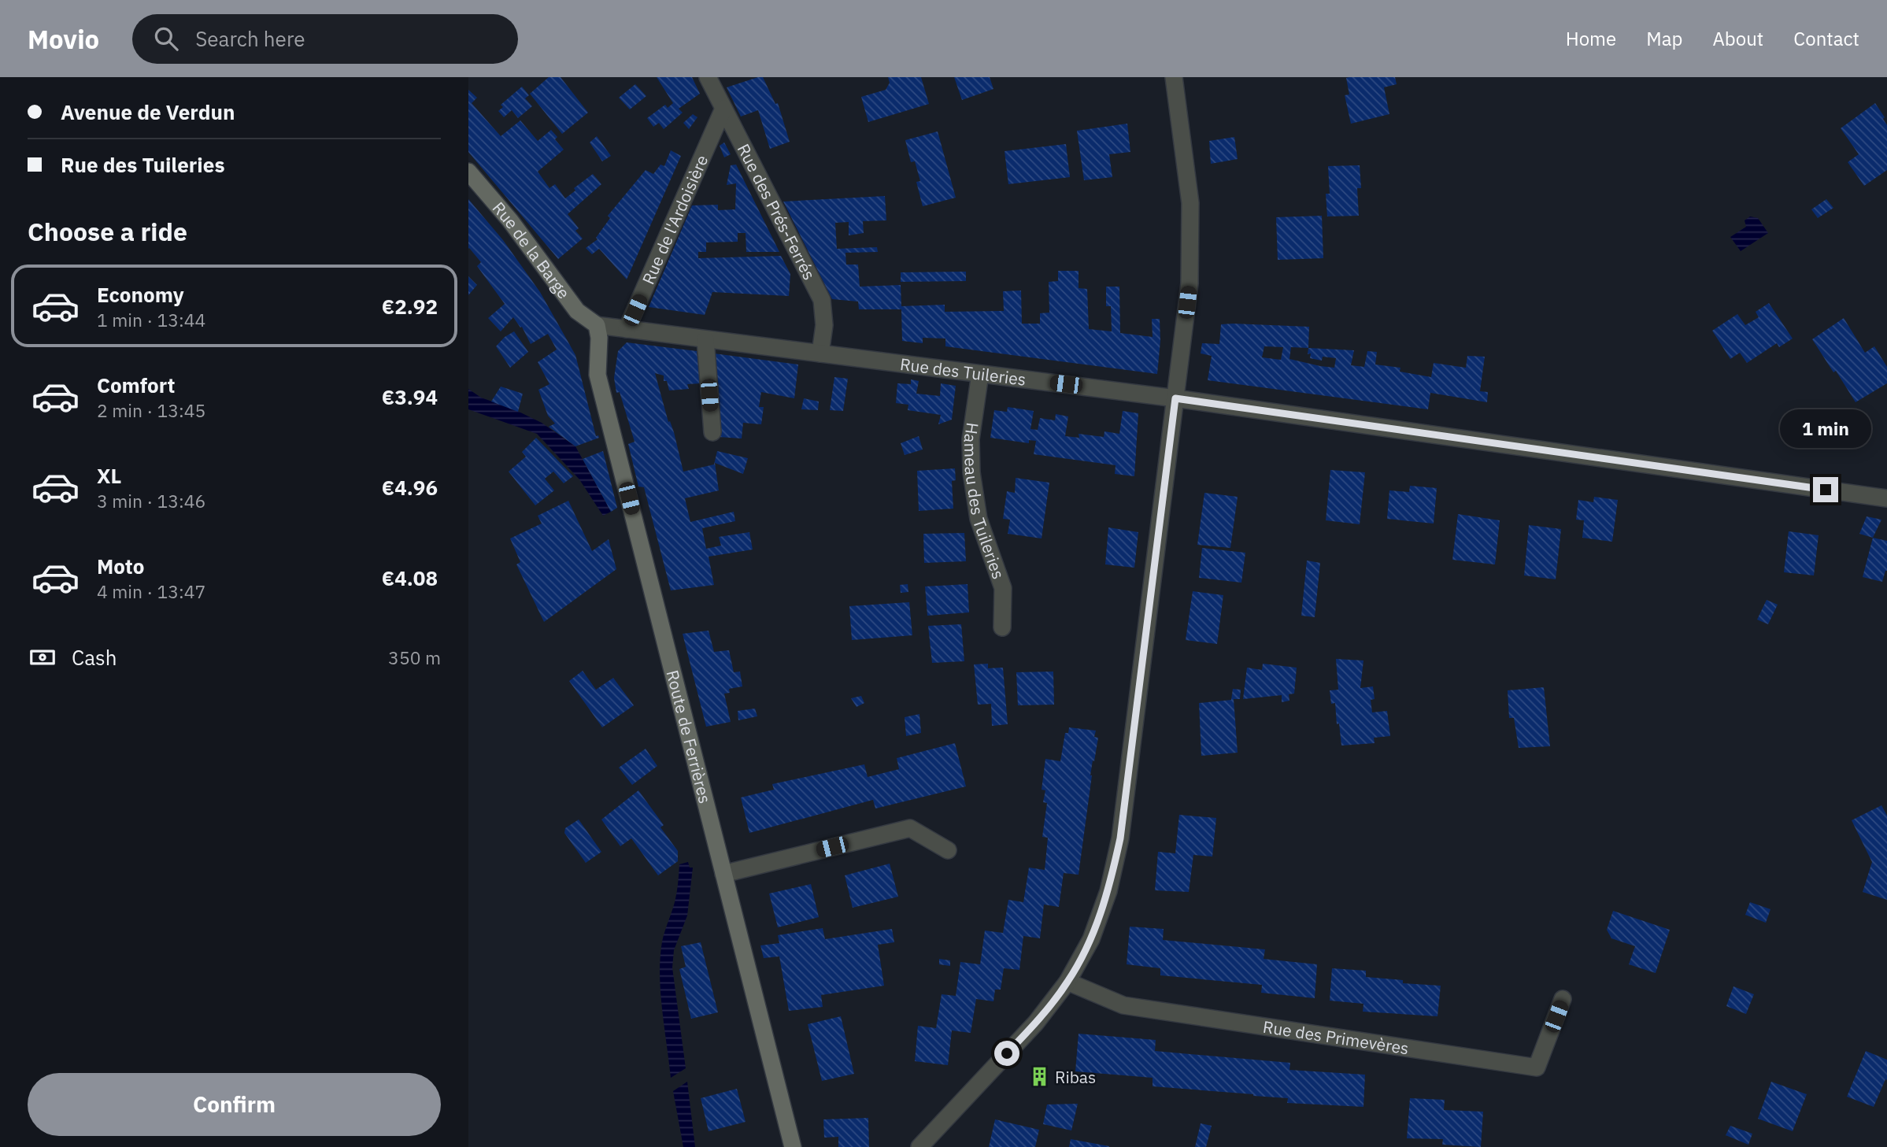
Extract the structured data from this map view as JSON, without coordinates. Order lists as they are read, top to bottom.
{
  "streets": {
    "main road": ["Rue de la Barge", "Route de Ferrières"],
    "street": [
      "Rue des Prés-Ferrés",
      "Rue de l'Ardoisière",
      "Rue des Tuileries",
      "Hameau des Tuileries",
      "Rue des Primevères"
    ]
  },
  "crossings": [
    ["Rue des Prés-Ferrés", "Rue de l'Ardoisière"],
    ["Rue des Prés-Ferrés", "Rue des Tuileries"],
    ["Rue de l'Ardoisière", "Rue des Tuileries"],
    ["Rue de la Barge", "Rue des Tuileries"],
    ["Rue de la Barge", "Route de Ferrières"],
    ["Rue des Tuileries", "Hameau des Tuileries"],
    ["Rue des Tuileries", "Route de Ferrières"]
  ],
  "places": {
    "building": ["Ribas"]
  },
  "page": {
    "header": "Movio",
    "search": "Search here",
    "nav": [
      "Home",
      "Map",
      "About",
      "Contact"
    ],
    "banner": ["Avenue de Verdun", "Rue des Tuileries"],
    "heading": "Choose a ride",
    "list": [
      {
        "name": "Economy",
        "note": "1 min · 13:44",
        "value": "€2.92"
      },
      {
        "name": "Comfort",
        "note": "2 min · 13:45",
        "value": "€3.94"
      },
      {
        "name": "XL",
        "note": "3 min · 13:46",
        "value": "€4.96"
      },
      {
        "name": "Moto",
        "note": "4 min · 13:47",
        "value": "€4.08"
      }
    ],
    "bubble": "1 min",
    "pay": ["Cash", "350 m"],
    "buttons": "Confirm"
  }
}
